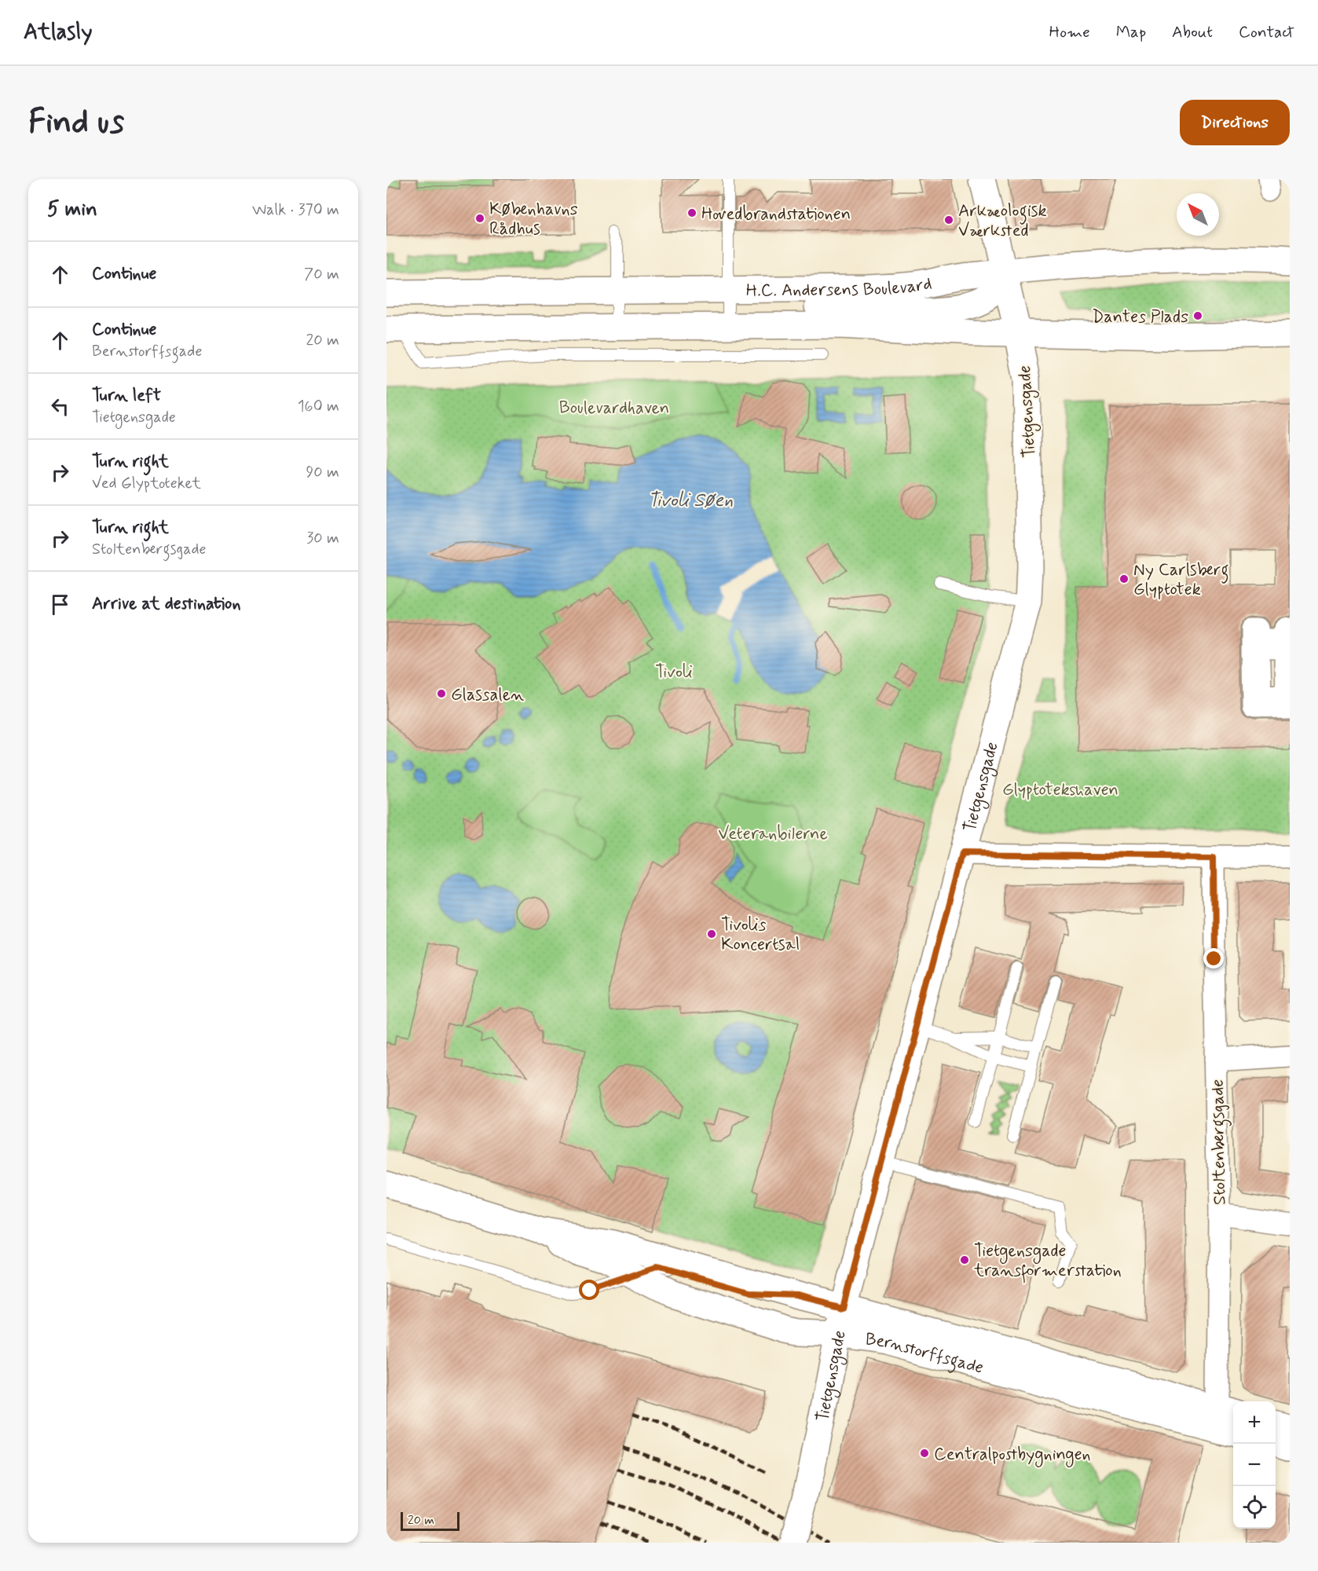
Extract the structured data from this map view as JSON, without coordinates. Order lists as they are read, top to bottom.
{
  "streets": {
    "street": [
      "H.C. Andersens Boulevard",
      "Tietgensgade",
      "Stoltenbergsgade",
      "Bernstorffsgade"
    ]
  },
  "crossings": [
    ["H.C. Andersens Boulevard", "Tietgensgade"],
    ["Tietgensgade", "Bernstorffsgade"],
    ["Stoltenbergsgade", "Bernstorffsgade"]
  ],
  "water": ["Tivoli Søen"],
  "parks": [
    "Boulevardhaven",
    "Tivoli",
    "Glyptotekshaven",
    "Veteranbilerne"
  ],
  "places": [
    "Hovedbrandstationen",
    "Københavns Rådhus",
    "Arkæologisk Værksted",
    "Dantes Plads",
    "Ny Carlsberg Glyptotek",
    "Glassalen",
    "Tivolis Koncertsal",
    "Tietgensgade transformerstation",
    "Centralpostbygningen"
  ],
  "scale_bar": "20 m",
  "north": "top left",
  "page": {
    "header": "Atlasly",
    "nav": [
      "Home",
      "Map",
      "About",
      "Contact"
    ],
    "buttons": "Directions",
    "title": "Find us",
    "heading": ["5 min", "Walk · 370 m"],
    "list": [
      ["Continue", "70 m"],
      ["Continue", "Bernstorffsgade", "20 m"],
      ["Turn left", "Tietgensgade", "160 m"],
      ["Turn right", "Ved Glyptoteket", "90 m"],
      ["Turn right", "Stoltenbergsgade", "30 m"],
      "Arrive at destination"
    ],
    "map_buttons": ["+", "−"],
    "scale": "20 m"
  }
}
